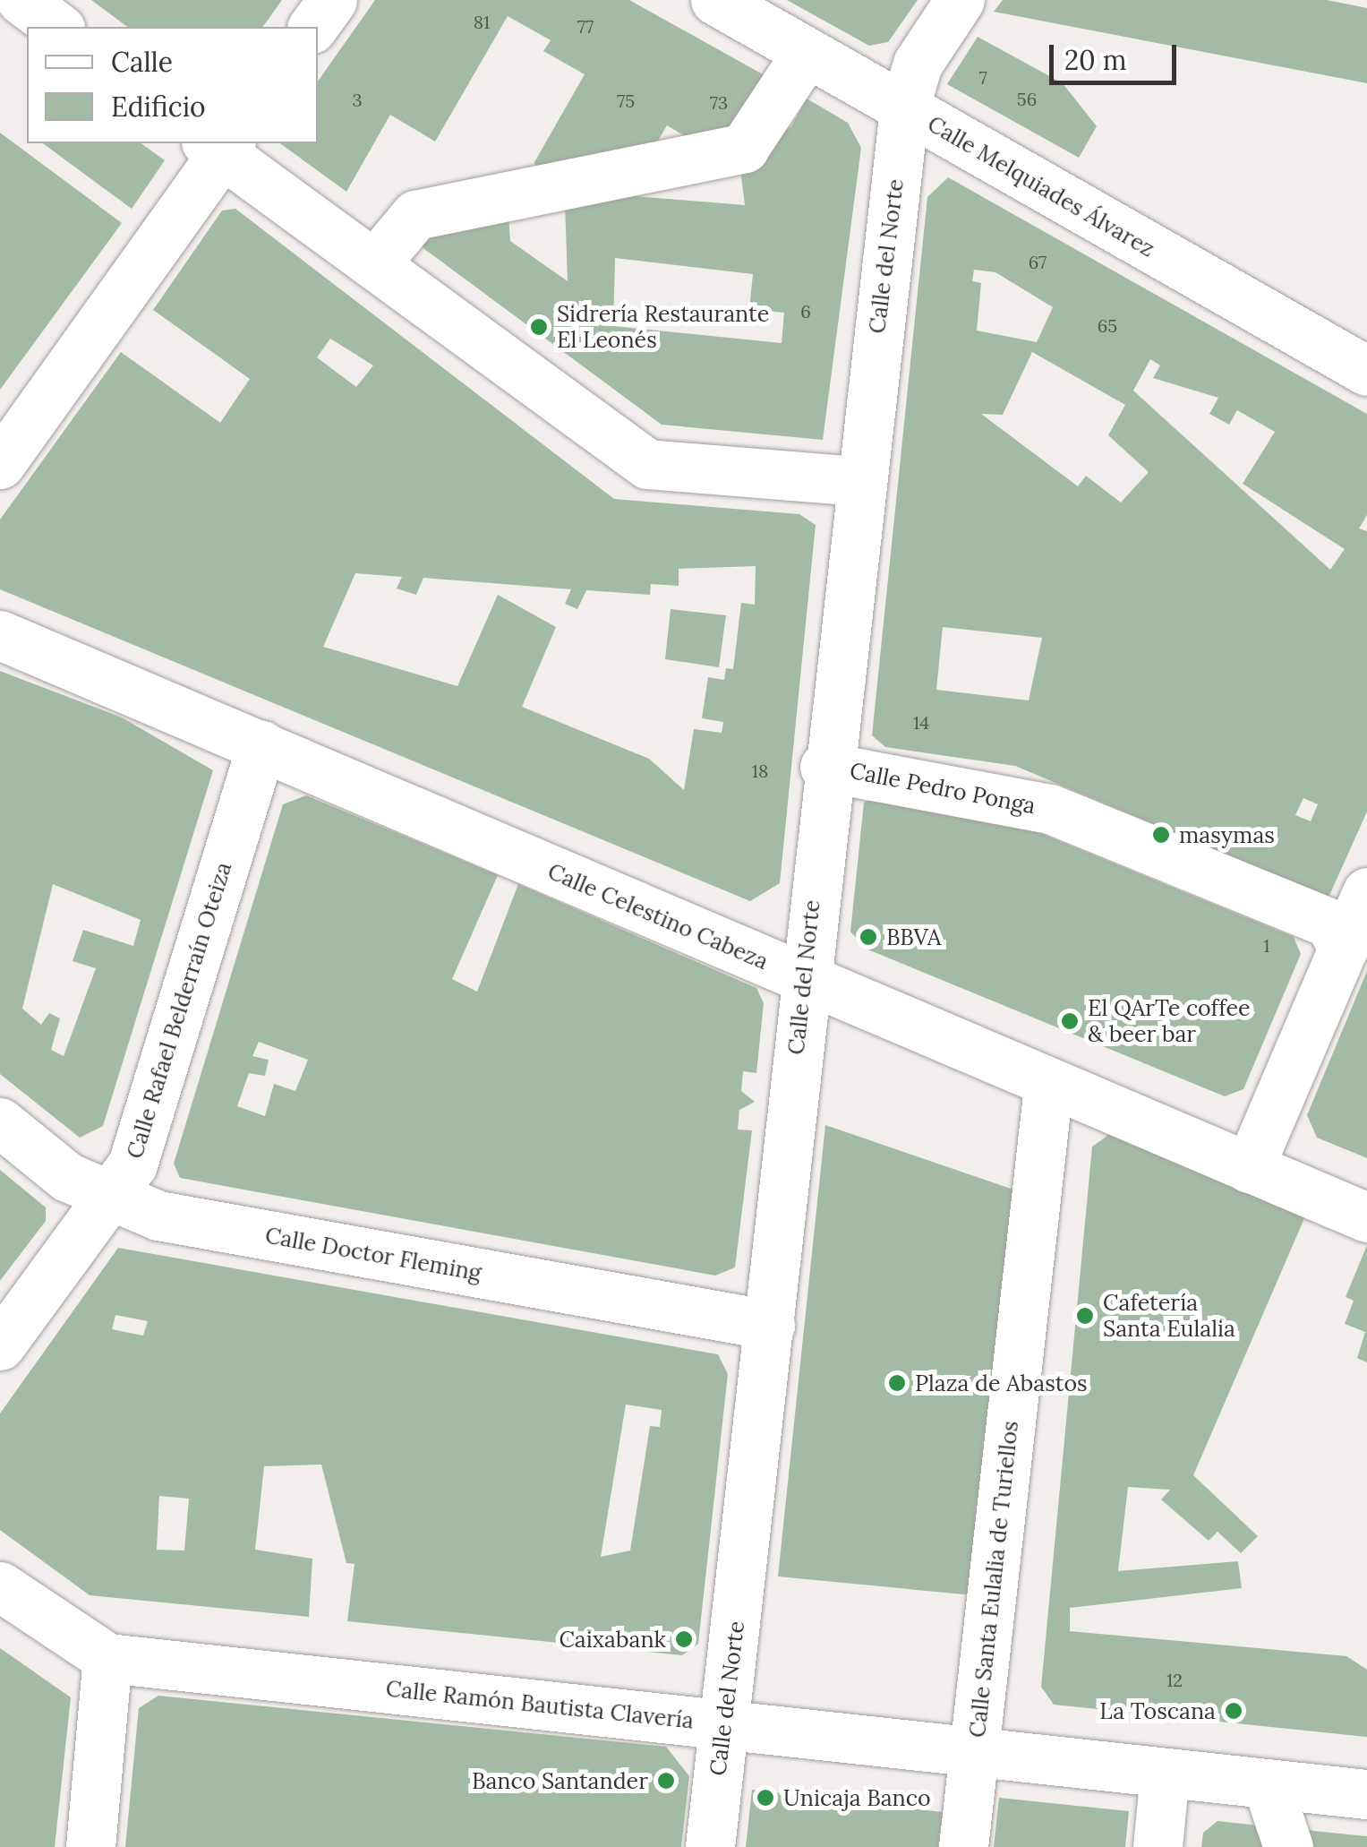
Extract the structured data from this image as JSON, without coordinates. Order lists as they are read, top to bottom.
{
  "streets": {
    "street": [
      "Calle Melquiades Álvarez",
      "Calle del Norte",
      "Calle Pedro Ponga",
      "Calle Celestino Cabeza",
      "Calle Rafael Belderraín Oteiza",
      "Calle Doctor Fleming",
      "Calle Santa Eulalia de Turiellos",
      "Calle Ramón Bautista Clavería"
    ]
  },
  "crossings": [
    ["Calle Melquiades Álvarez", "Calle del Norte"],
    ["Calle del Norte", "Calle Pedro Ponga"],
    ["Calle del Norte", "Calle Celestino Cabeza"],
    ["Calle del Norte", "Calle Doctor Fleming"],
    ["Calle del Norte", "Calle Ramón Bautista Clavería"],
    ["Calle Celestino Cabeza", "Calle Rafael Belderraín Oteiza"],
    ["Calle Celestino Cabeza", "Calle Santa Eulalia de Turiellos"],
    ["Calle Rafael Belderraín Oteiza", "Calle Doctor Fleming"],
    ["Calle Santa Eulalia de Turiellos", "Calle Ramón Bautista Clavería"]
  ],
  "places": [
    "Sidrería Restaurante El Leonés",
    "masymas",
    "BBVA",
    "El QArTe coffee & beer bar",
    "Cafetería Santa Eulalia",
    "Plaza de Abastos",
    "Caixabank",
    "La Toscana",
    "Banco Santander",
    "Unicaja Banco"
  ],
  "house_numbers": [
    "81",
    "77",
    "7",
    "56",
    "3",
    "75",
    "73",
    "67",
    "6",
    "65",
    "14",
    "18",
    "1",
    "12"
  ],
  "legend": ["Calle", "Edificio"],
  "scale_bar": "20 m"
}
